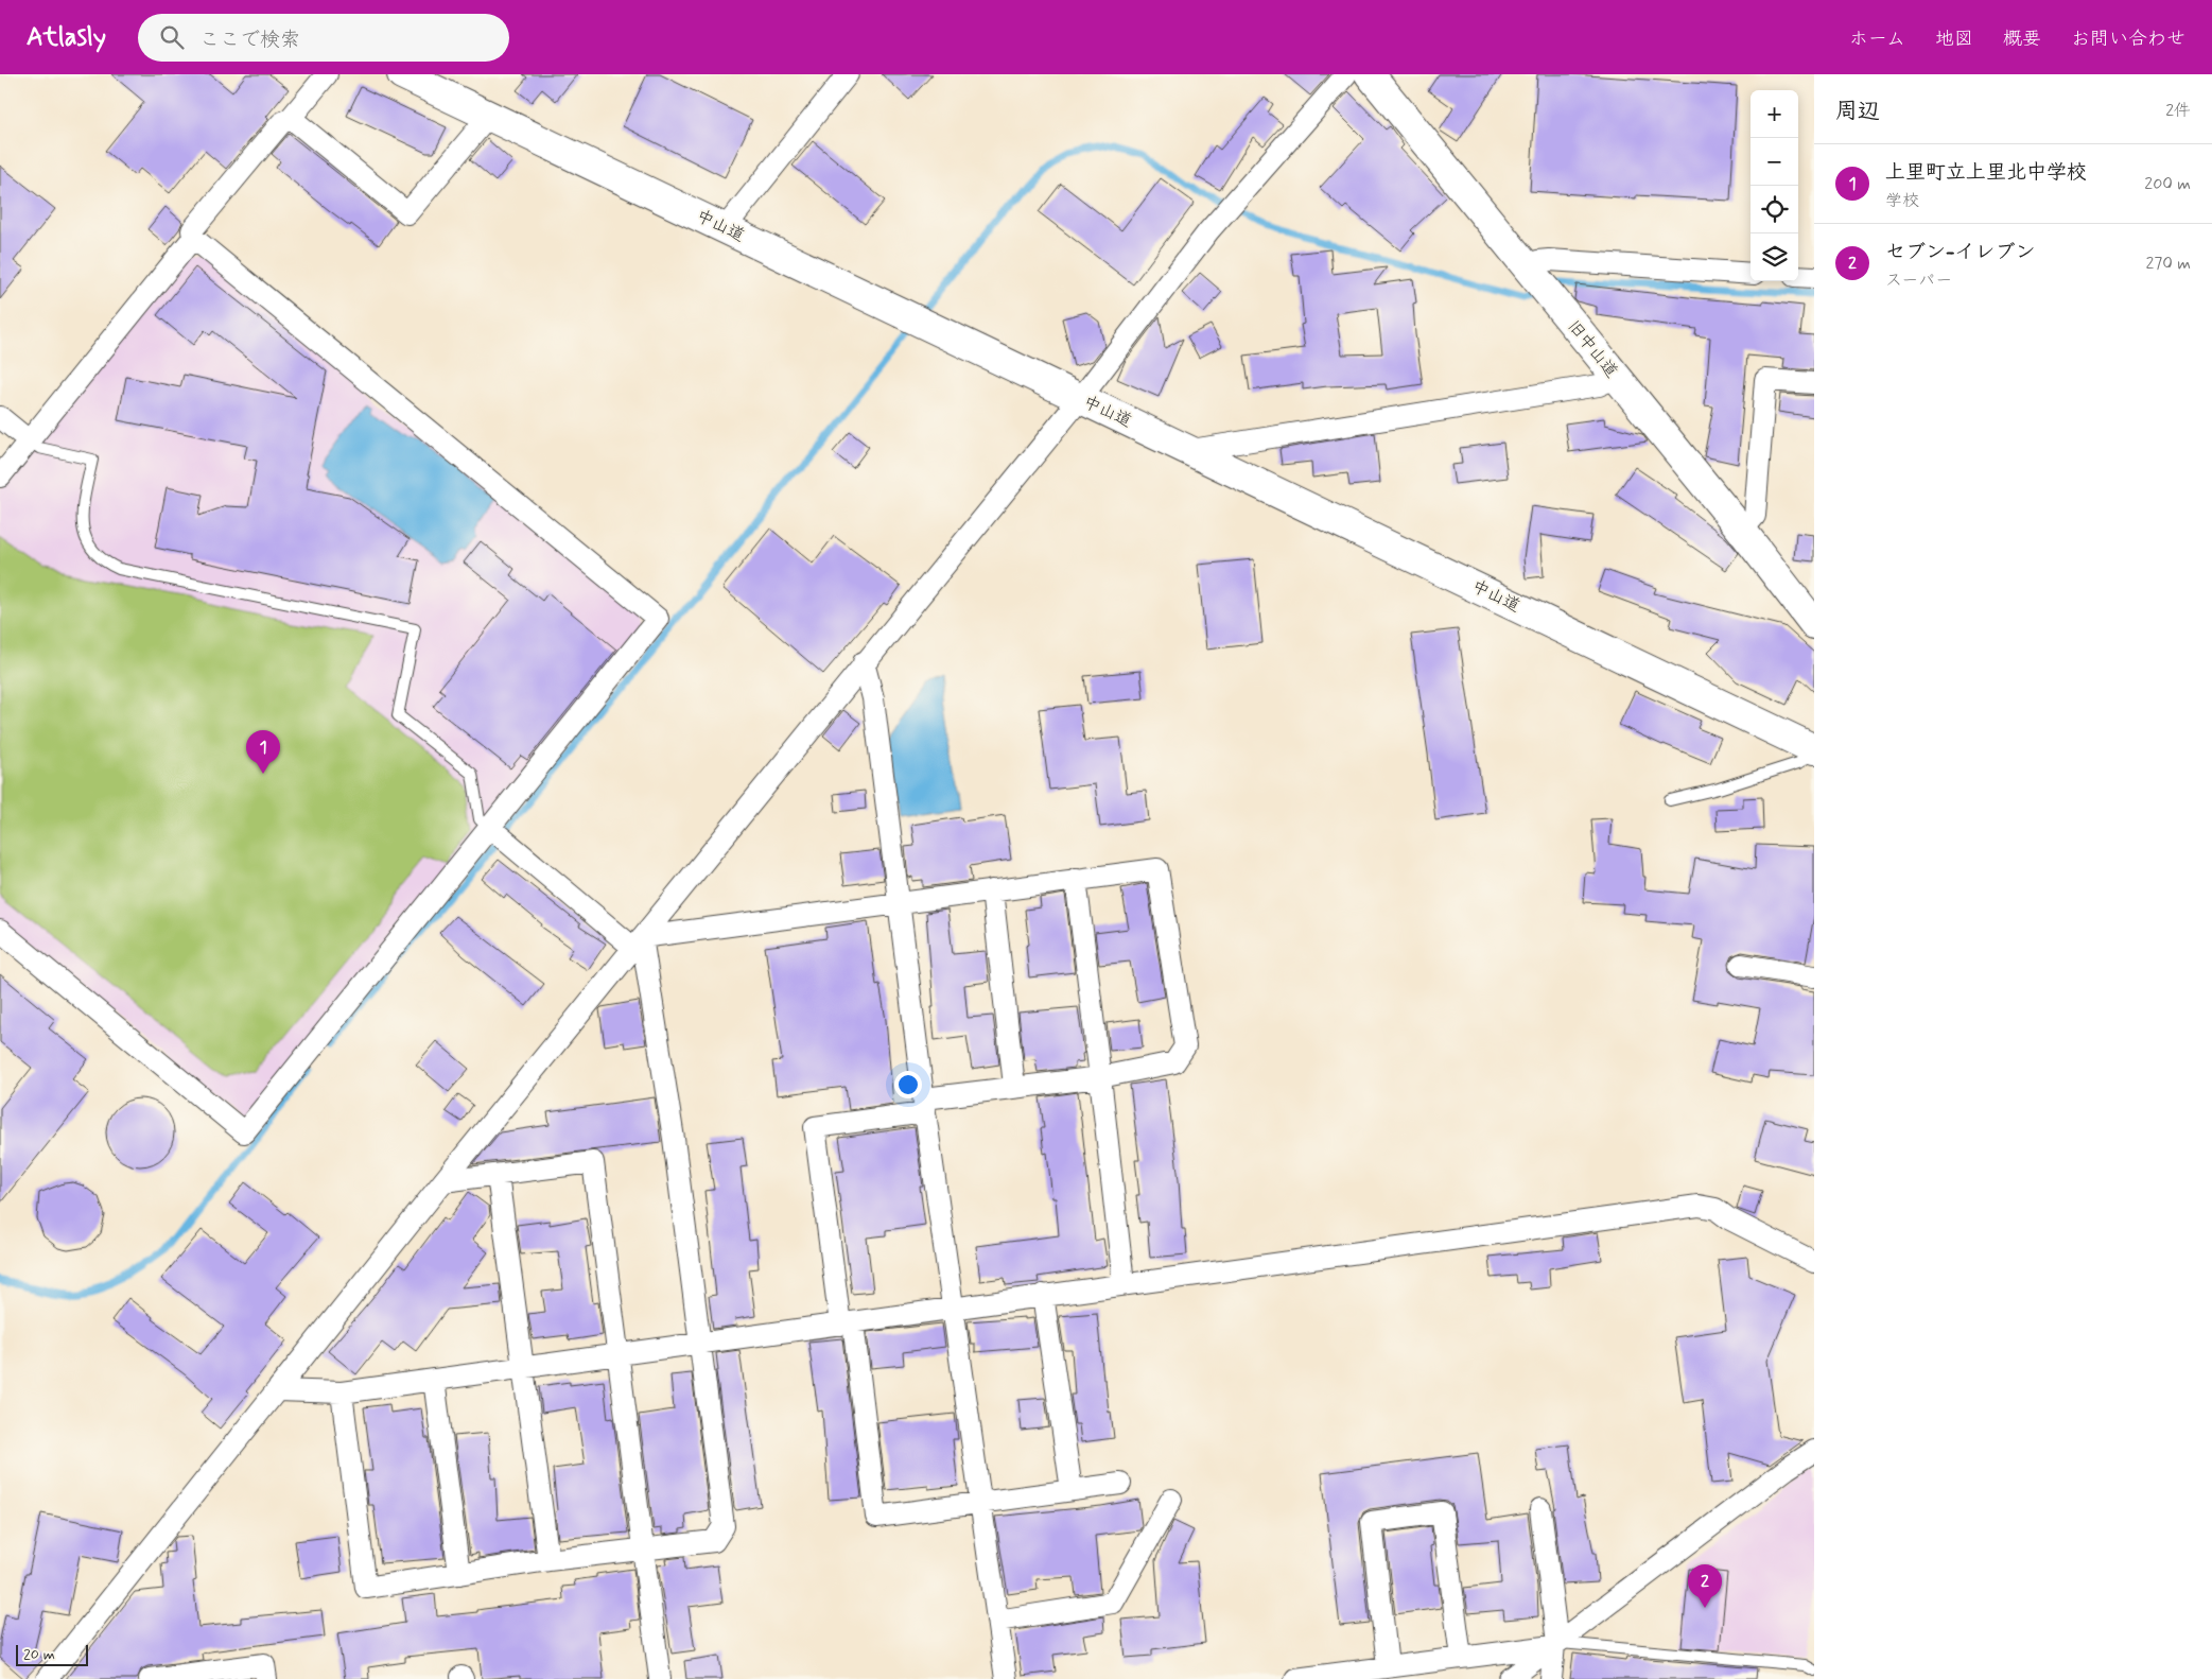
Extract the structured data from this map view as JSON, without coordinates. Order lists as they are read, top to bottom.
{
  "streets": {
    "main road": ["中山道", "旧中山道"]
  },
  "scale_bar": "20 m",
  "page": {
    "header": "Atlasly",
    "search": "ここで検索",
    "nav": [
      "ホーム",
      "地図",
      "概要",
      "お問い合わせ"
    ],
    "heading": ["周辺", "2件"],
    "map_buttons": ["+", "−"],
    "list": [
      {
        "mark": "1",
        "name": "上里町立上里北中学校",
        "note": "学校",
        "value": "200 m"
      },
      {
        "mark": "2",
        "name": "セブン-イレブン",
        "note": "スーパー",
        "value": "270 m"
      }
    ],
    "pins": ["1", "2"],
    "scale": "20 m"
  }
}
